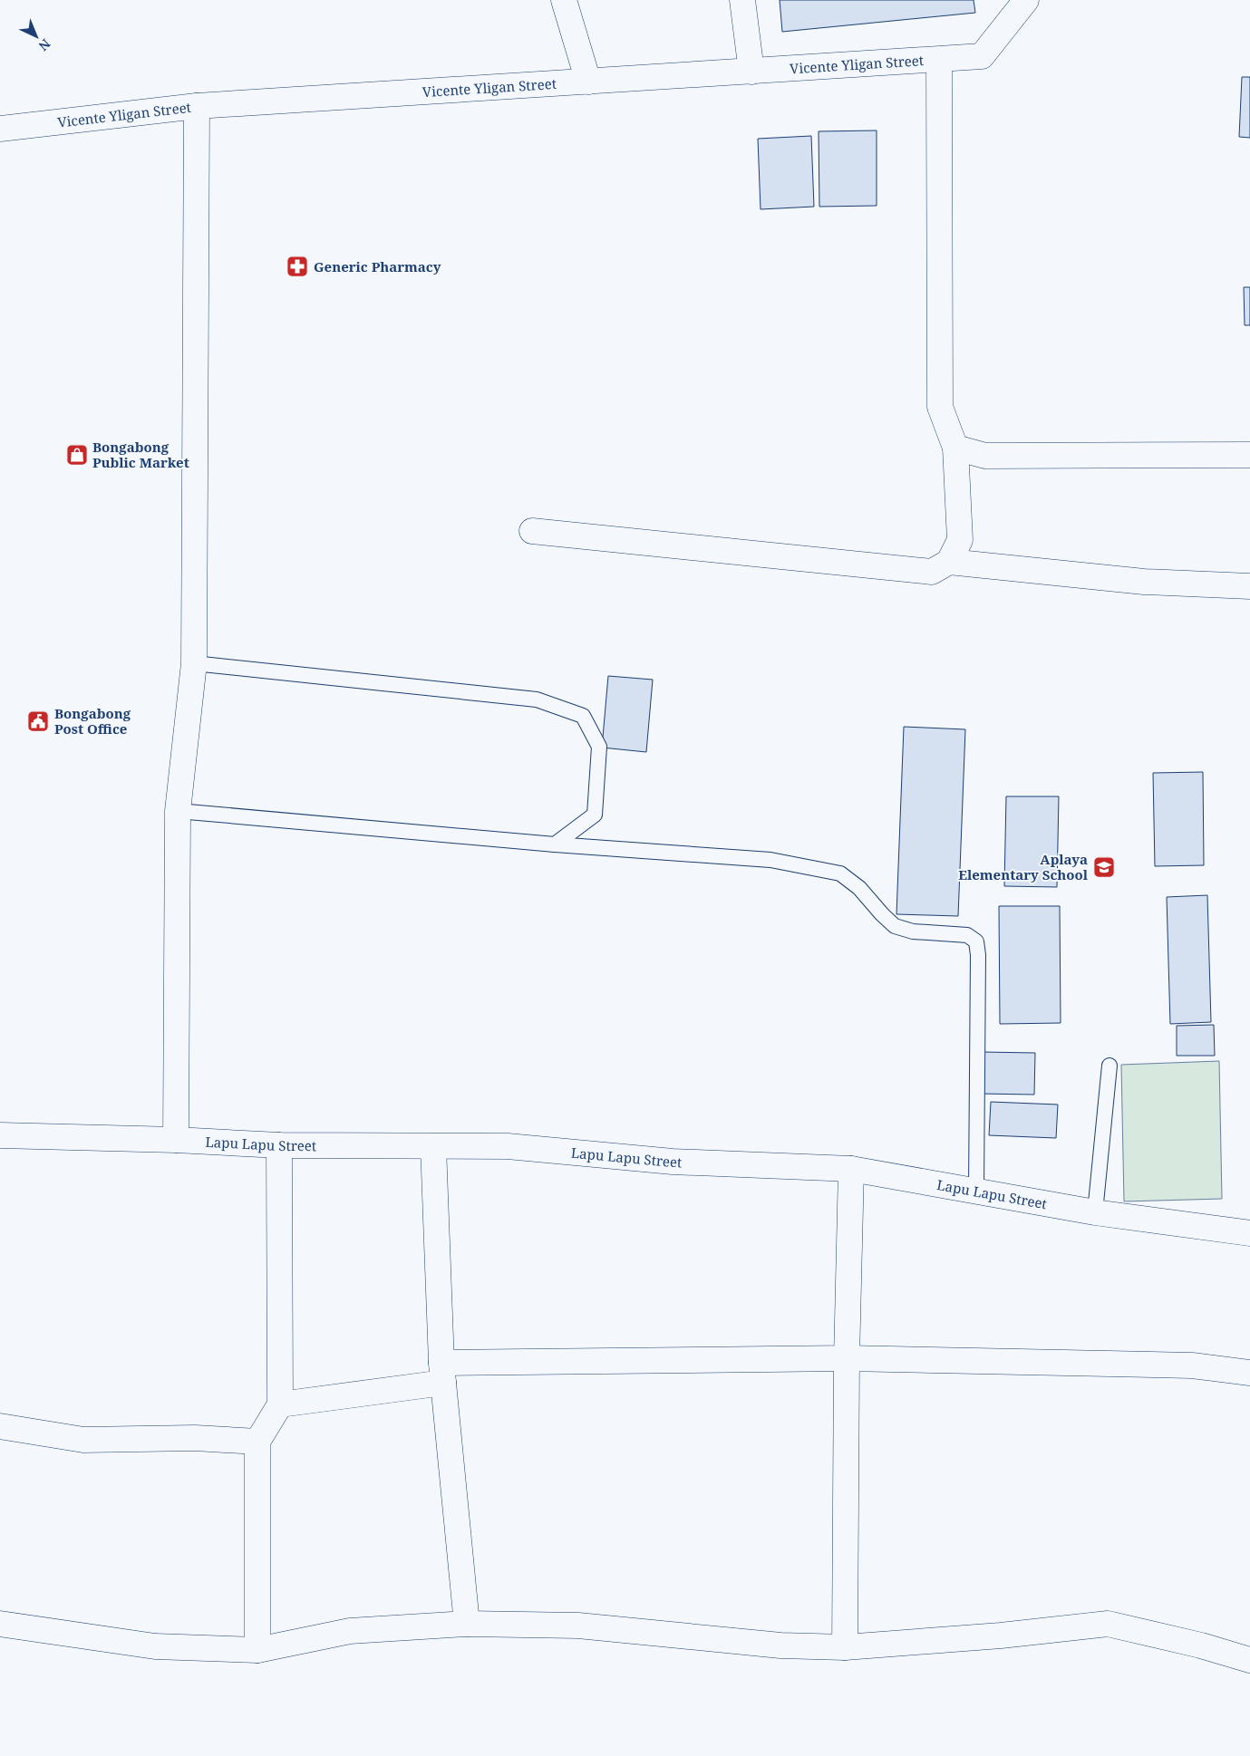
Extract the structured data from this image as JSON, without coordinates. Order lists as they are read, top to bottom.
{
  "streets": {
    "street": ["Vicente Yligan Street", "Lapu Lapu Street"]
  },
  "places": {
    "pharmacy": ["Generic Pharmacy"],
    "shop": ["Bongabong Public Market"],
    "public building": ["Bongabong Post Office"],
    "school or university": ["Aplaya Elementary School"]
  },
  "north": "bottom right"
}
